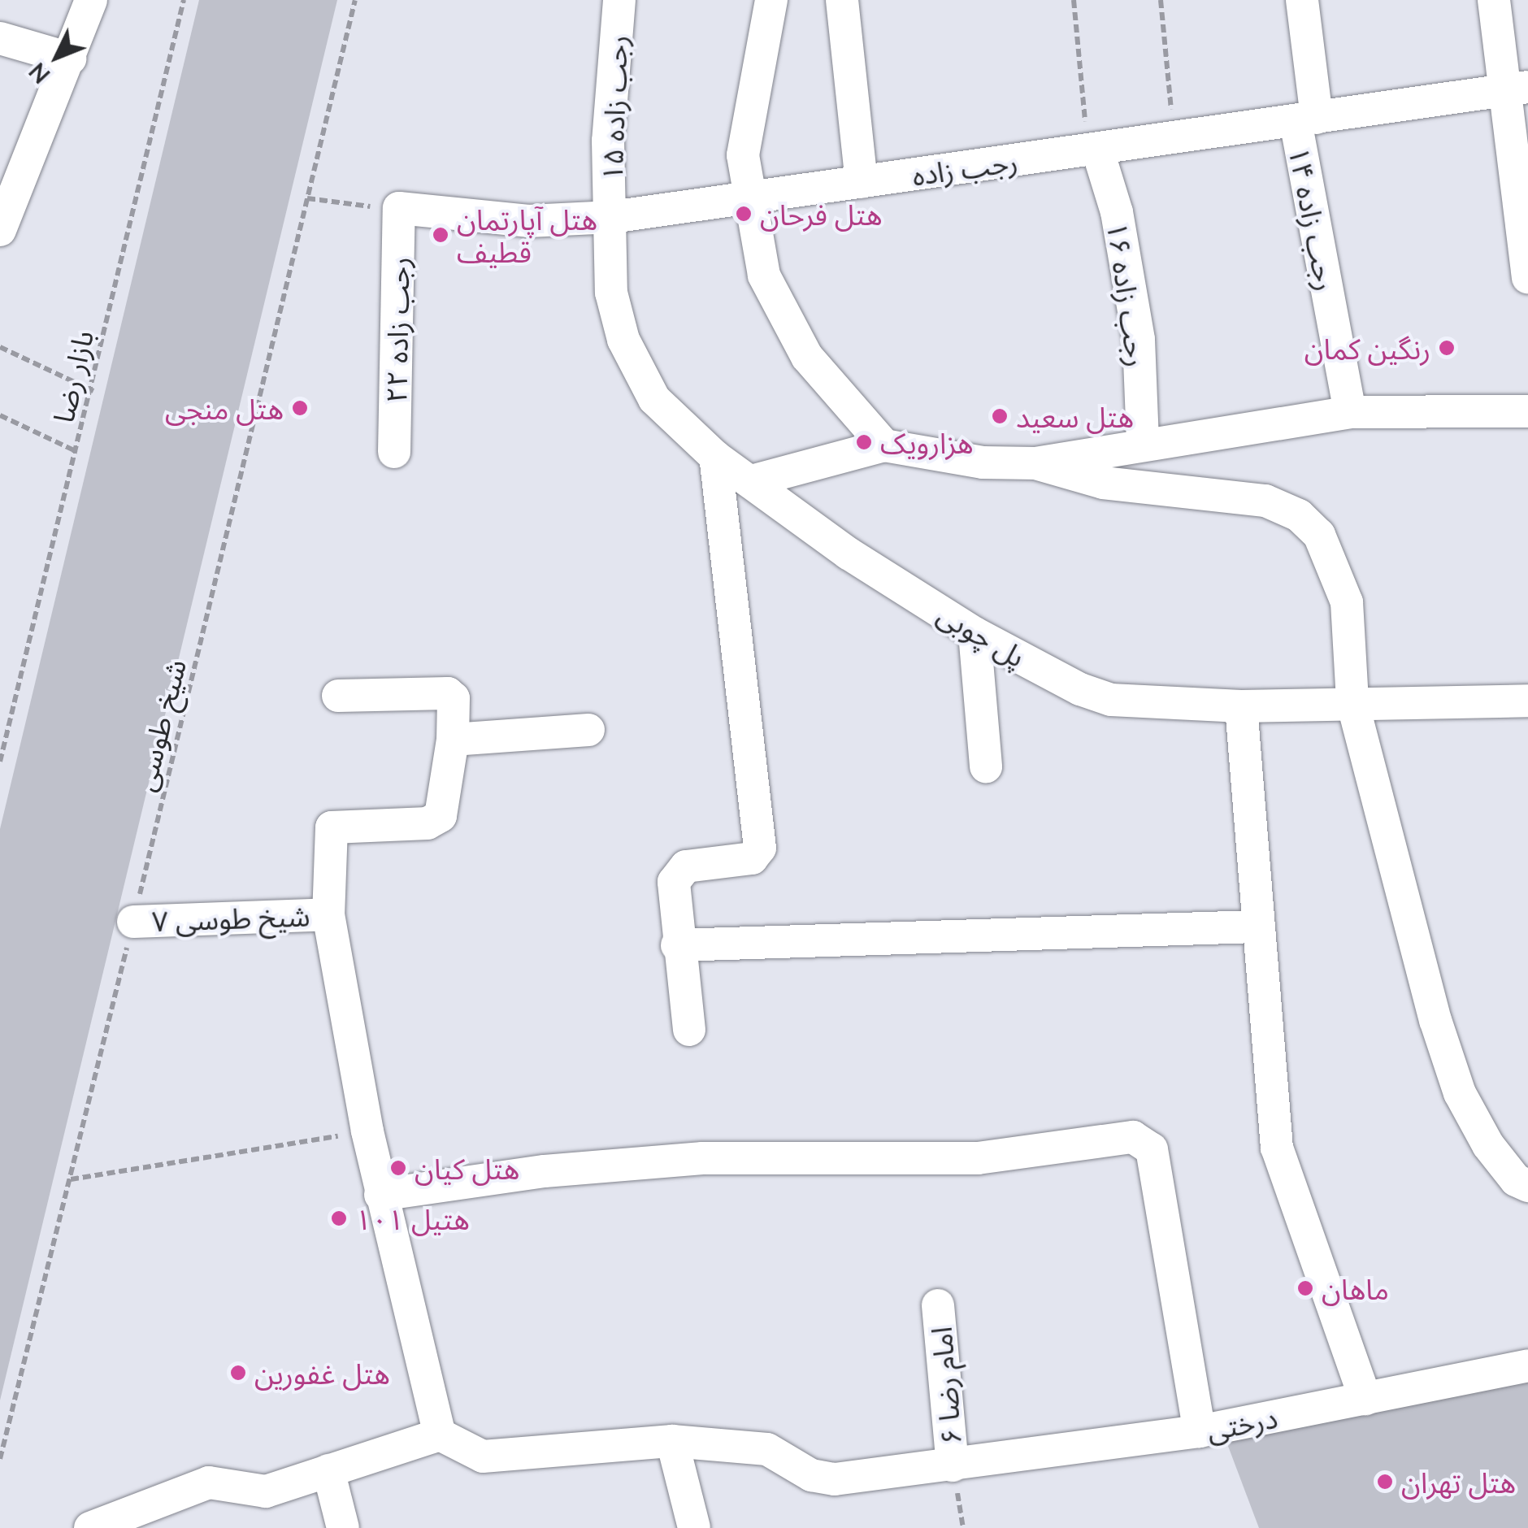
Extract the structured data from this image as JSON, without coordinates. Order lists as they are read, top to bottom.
{
  "streets": {
    "street": [
      "رجب زاده ۱۵",
      "رجب زاده",
      "رجب زاده ۱۴",
      "رجب زاده ۱۶",
      "رجب زاده ۲۲",
      "پل چوبی",
      "شیخ طوسی ۷",
      "امام رضا ۶",
      "درختی"
    ],
    "path": ["بازار رضا", "شیخ طوسی"]
  },
  "crossings": [
    ["رجب زاده ۱۵", "رجب زاده"],
    ["رجب زاده ۱۵", "پل چوبی"],
    ["رجب زاده", "رجب زاده ۱۴"],
    ["رجب زاده", "رجب زاده ۱۶"],
    ["رجب زاده", "رجب زاده ۲۲"],
    ["شیخ طوسی", "شیخ طوسی ۷"],
    ["امام رضا ۶", "درختی"]
  ],
  "places": [
    "هتل فرحان",
    "هتل آپارتمان قطیف",
    "رنگین کمان",
    "هتل منجی",
    "هتل سعید",
    "هزارویک",
    "هتل کیان",
    "هتیل ۱۰۱",
    "ماهان",
    "هتل غفورین",
    "هتل تهران"
  ],
  "north": "bottom left"
}
